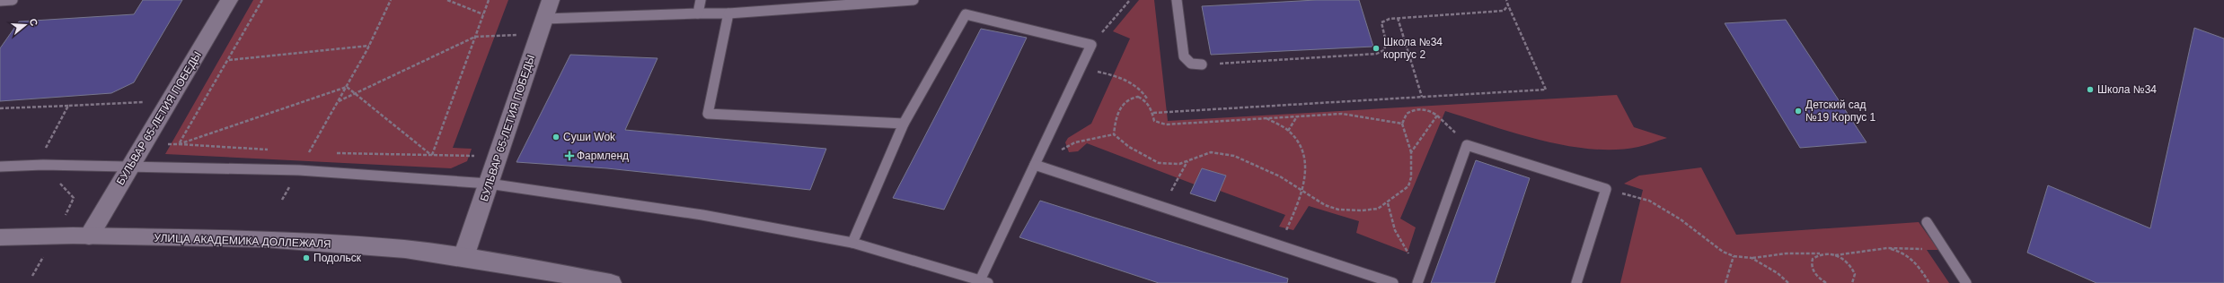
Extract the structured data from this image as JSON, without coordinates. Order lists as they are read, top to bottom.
{
  "streets": {
    "street": ["БУЛЬВАР 65-ЛЕТИЯ ПОБЕДЫ", "УЛИЦА АКАДЕМИКА ДОЛЛЕЖАЛЯ"]
  },
  "crossings": [
    ["БУЛЬВАР 65-ЛЕТИЯ ПОБЕДЫ", "УЛИЦА АКАДЕМИКА ДОЛЛЕЖАЛЯ"]
  ],
  "places": {
    "other": [
      "Школа №34 корпус 2",
      "Школа №34",
      "Детский сад №19 Корпус 1",
      "Суши Wok",
      "Подольск"
    ],
    "health": ["Фармленд"]
  },
  "north": "right"
}
